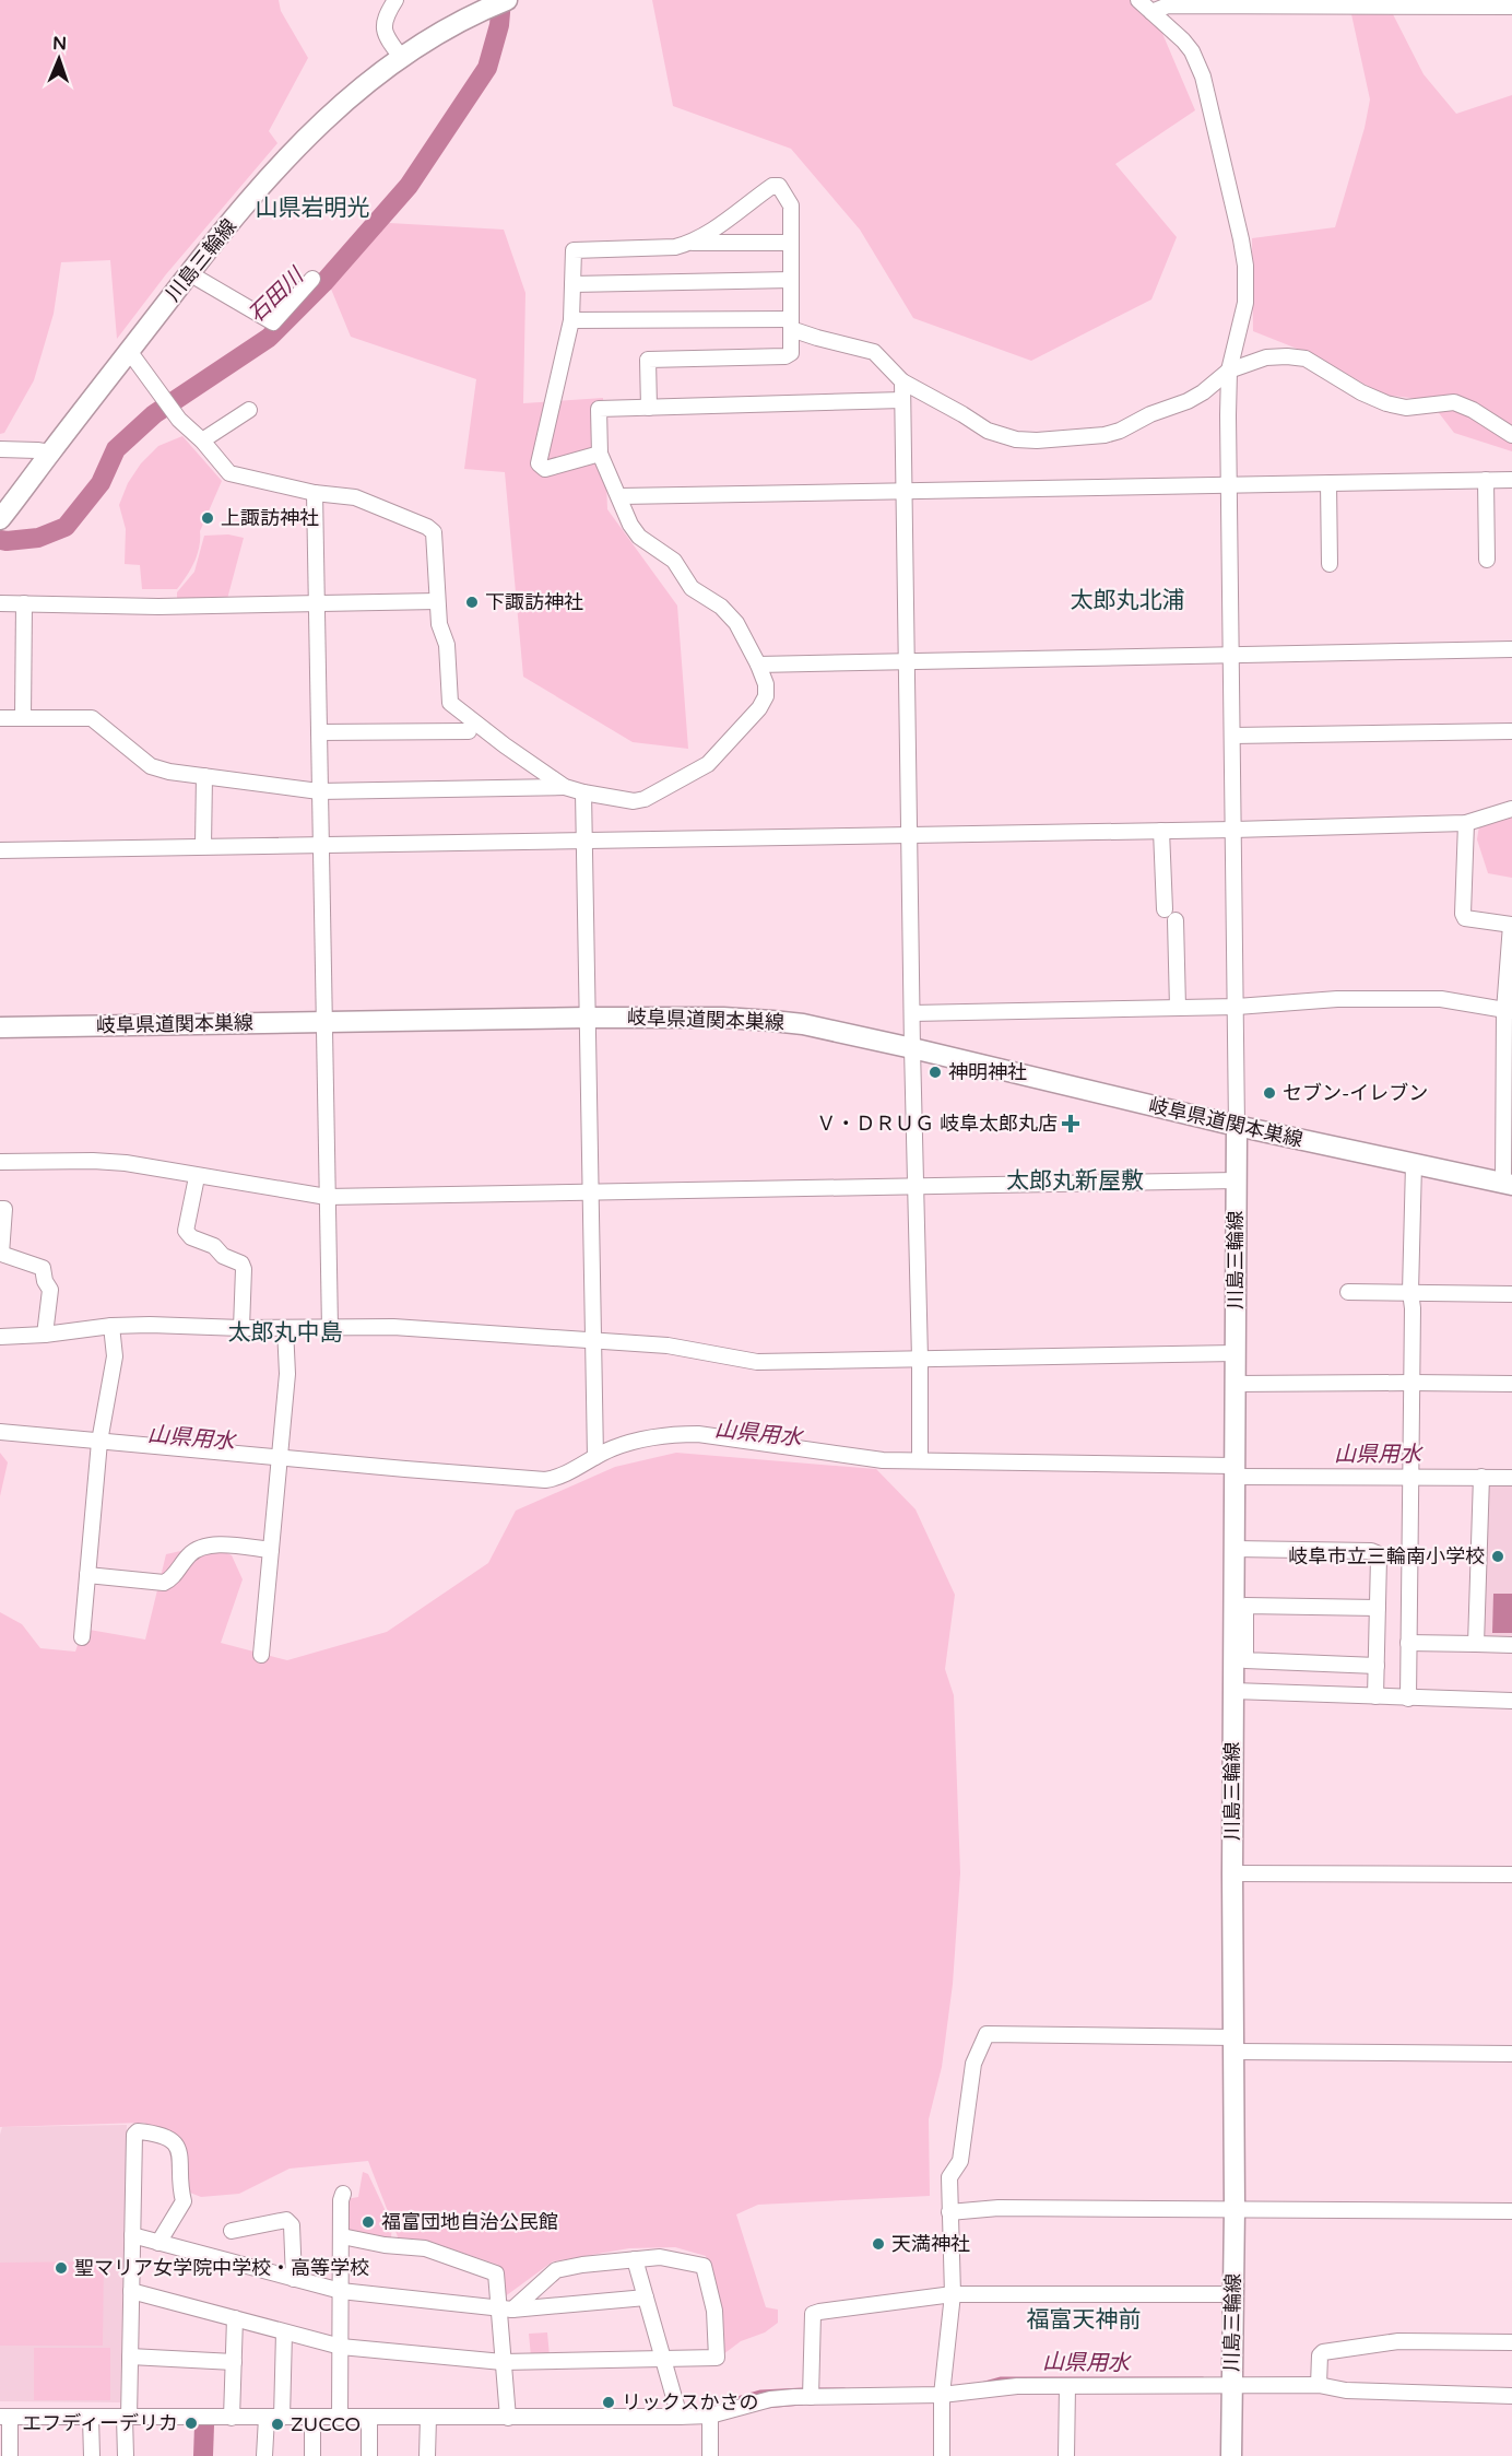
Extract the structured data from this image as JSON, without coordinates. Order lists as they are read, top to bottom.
{
  "streets": {
    "main road": ["川島三輪線", "岐阜県道関本巣線"]
  },
  "crossings": [
    ["川島三輪線", "岐阜県道関本巣線"]
  ],
  "districts": [
    "山県岩明光",
    "太郎丸北浦",
    "太郎丸新屋敷",
    "太郎丸中島",
    "福富天神前"
  ],
  "water": ["石田川", "山県用水"],
  "places": {
    "other": [
      "上諏訪神社",
      "下諏訪神社",
      "神明神社",
      "セブン-イレブン",
      "岐阜市立三輪南小学校",
      "福富団地自治公民館",
      "天満神社",
      "聖マリア女学院中学校・高等学校",
      "リックスかさの",
      "エフディーデリカ",
      "ZUCCO"
    ],
    "health": ["Ｖ・ＤＲＵＧ 岐阜太郎丸店"]
  },
  "north": "top"
}
